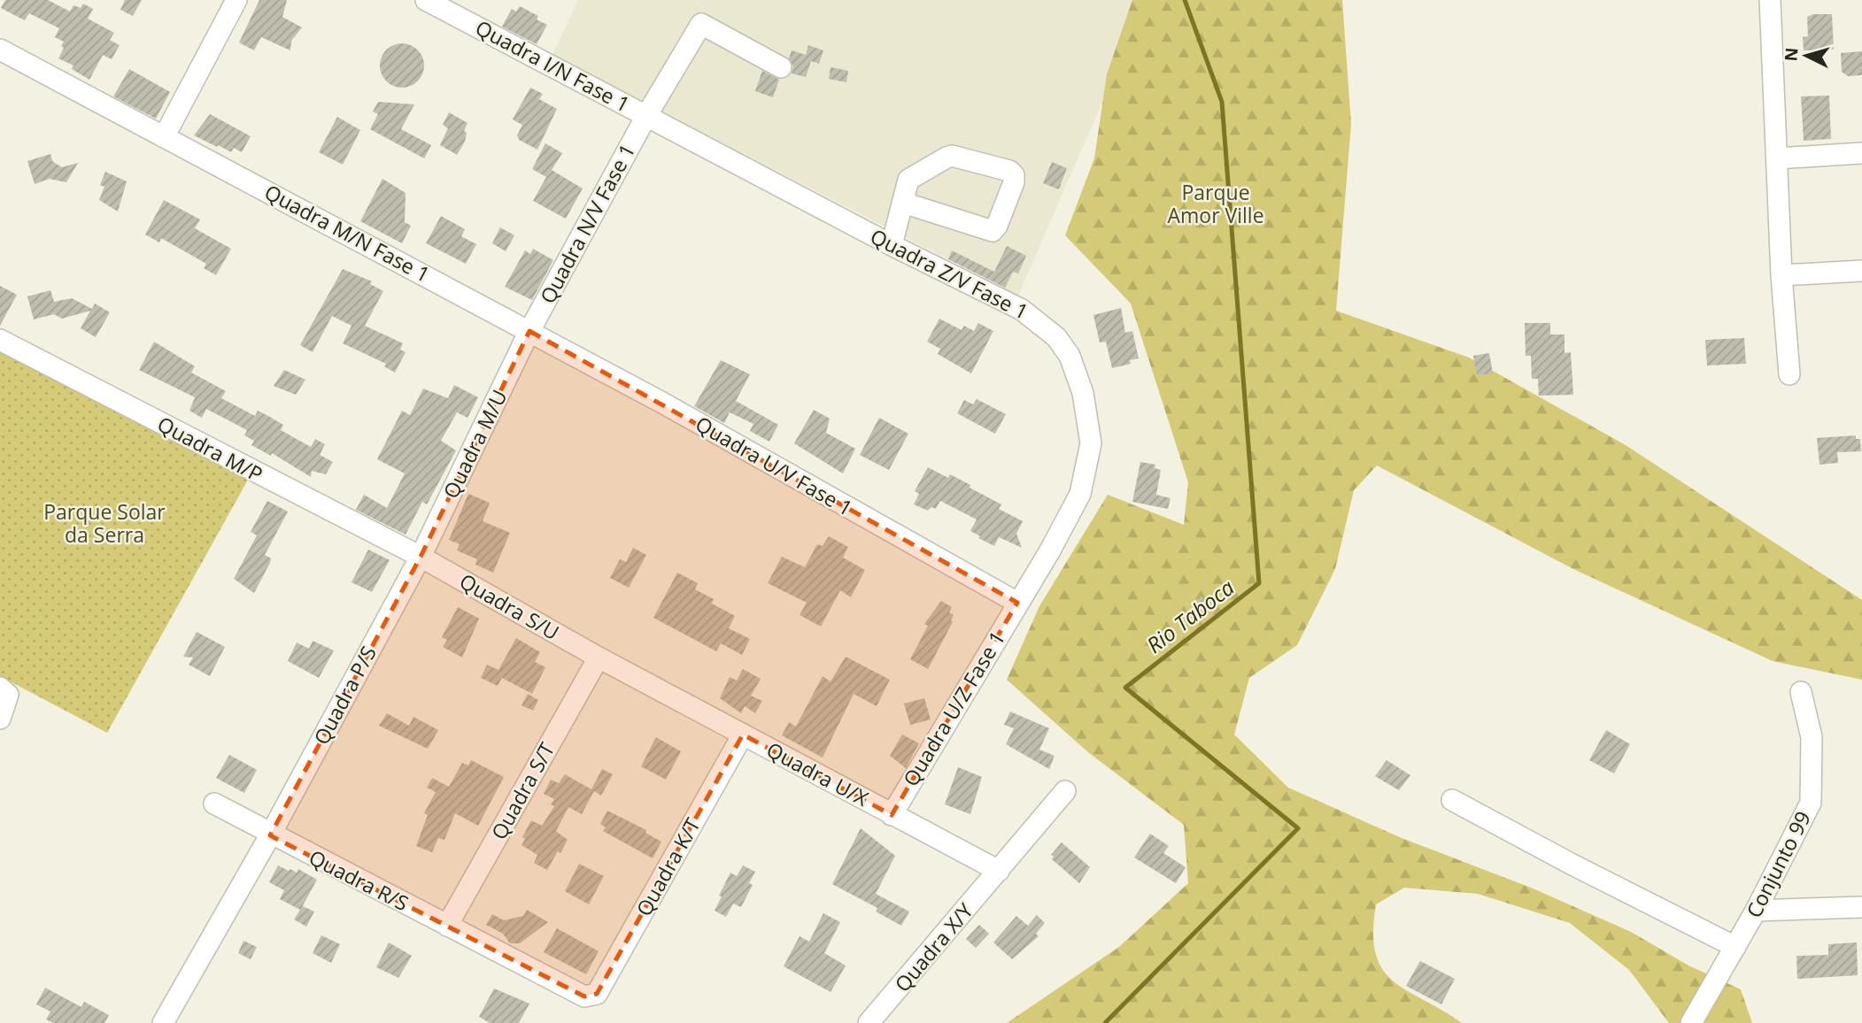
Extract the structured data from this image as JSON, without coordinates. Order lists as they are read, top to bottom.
{
  "streets": {
    "street": [
      "Quadra I/N Fase 1",
      "Quadra N/V Fase 1",
      "Quadra M/N Fase 1",
      "Quadra Z/V Fase 1",
      "Quadra M/U",
      "Quadra M/P",
      "Quadra U/V Fase 1",
      "Quadra S/U",
      "Quadra P/S",
      "Quadra U/Z Fase 1",
      "Quadra U/X",
      "Quadra S/T",
      "Conjunto 99",
      "Quadra K/T",
      "Quadra R/S",
      "Quadra X/Y"
    ]
  },
  "crossings": [
    ["Quadra I/N Fase 1", "Quadra N/V Fase 1"],
    ["Quadra I/N Fase 1", "Quadra Z/V Fase 1"],
    ["Quadra N/V Fase 1", "Quadra M/N Fase 1"],
    ["Quadra N/V Fase 1", "Quadra Z/V Fase 1"],
    ["Quadra N/V Fase 1", "Quadra M/U"],
    ["Quadra N/V Fase 1", "Quadra U/V Fase 1"],
    ["Quadra M/N Fase 1", "Quadra M/U"],
    ["Quadra M/N Fase 1", "Quadra U/V Fase 1"],
    ["Quadra Z/V Fase 1", "Quadra U/V Fase 1"],
    ["Quadra Z/V Fase 1", "Quadra U/Z Fase 1"],
    ["Quadra M/U", "Quadra M/P"],
    ["Quadra M/U", "Quadra U/V Fase 1"],
    ["Quadra M/U", "Quadra S/U"],
    ["Quadra M/U", "Quadra P/S"],
    ["Quadra M/P", "Quadra S/U"],
    ["Quadra M/P", "Quadra P/S"],
    ["Quadra U/V Fase 1", "Quadra U/Z Fase 1"],
    ["Quadra S/U", "Quadra P/S"],
    ["Quadra S/U", "Quadra U/X"],
    ["Quadra S/U", "Quadra S/T"],
    ["Quadra S/U", "Quadra K/T"],
    ["Quadra P/S", "Quadra R/S"],
    ["Quadra U/Z Fase 1", "Quadra U/X"],
    ["Quadra U/X", "Quadra K/T"],
    ["Quadra U/X", "Quadra X/Y"],
    ["Quadra S/T", "Quadra R/S"],
    ["Quadra K/T", "Quadra R/S"]
  ],
  "water": ["Rio Taboca"],
  "parks": ["Parque Amor Ville", "Parque Solar da Serra"],
  "north": "left"
}
